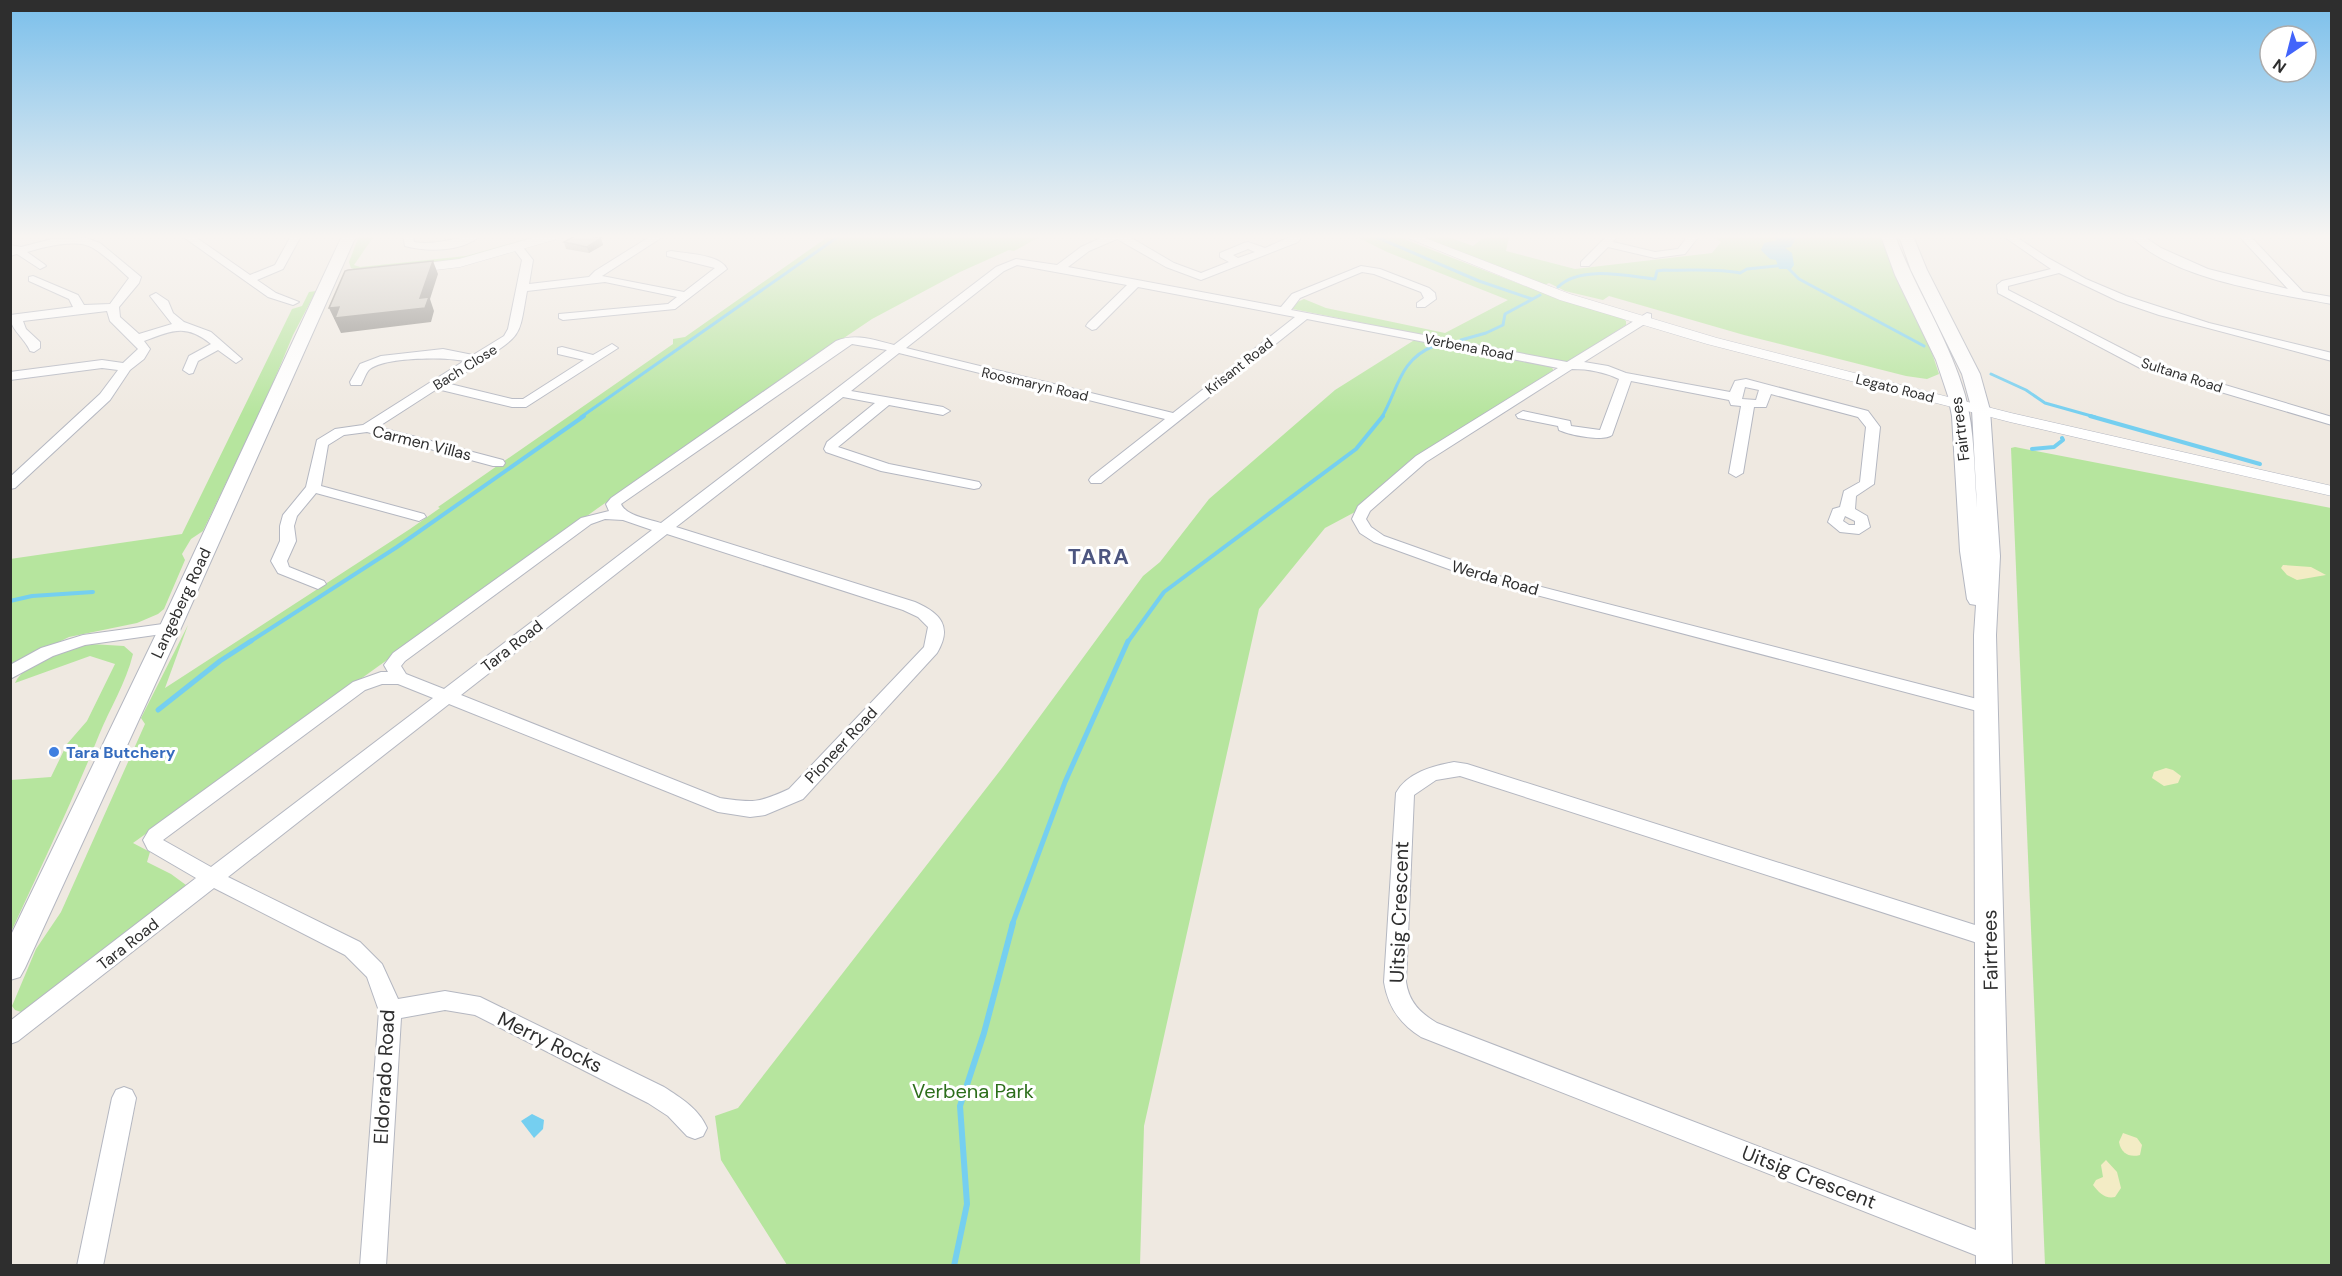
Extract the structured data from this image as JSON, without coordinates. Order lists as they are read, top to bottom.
{
  "streets": {
    "main road": ["Fairtrees", "Langeberg Road"],
    "street": [
      "Verbena Road",
      "Krisant Road",
      "Bach Close",
      "Sultana Road",
      "Roosmaryn Road",
      "Legato Road",
      "Carmen Villas",
      "Werda Road",
      "Tara Road",
      "Pioneer Road",
      "Uitsig Crescent",
      "Merry Rocks",
      "Eldorado Road"
    ]
  },
  "crossings": [
    ["Verbena Road", "Krisant Road"],
    ["Verbena Road", "Werda Road"],
    ["Krisant Road", "Roosmaryn Road"],
    ["Bach Close", "Carmen Villas"],
    ["Roosmaryn Road", "Tara Road"],
    ["Roosmaryn Road", "Pioneer Road"],
    ["Legato Road", "Fairtrees"],
    ["Legato Road", "Werda Road"],
    ["Fairtrees", "Werda Road"],
    ["Fairtrees", "Uitsig Crescent"],
    ["Tara Road", "Pioneer Road"],
    ["Tara Road", "Eldorado Road"],
    ["Pioneer Road", "Eldorado Road"],
    ["Merry Rocks", "Eldorado Road"]
  ],
  "districts": ["TARA"],
  "parks": ["Verbena Park"],
  "places": ["Tara Butchery"],
  "north": "bottom left"
}
